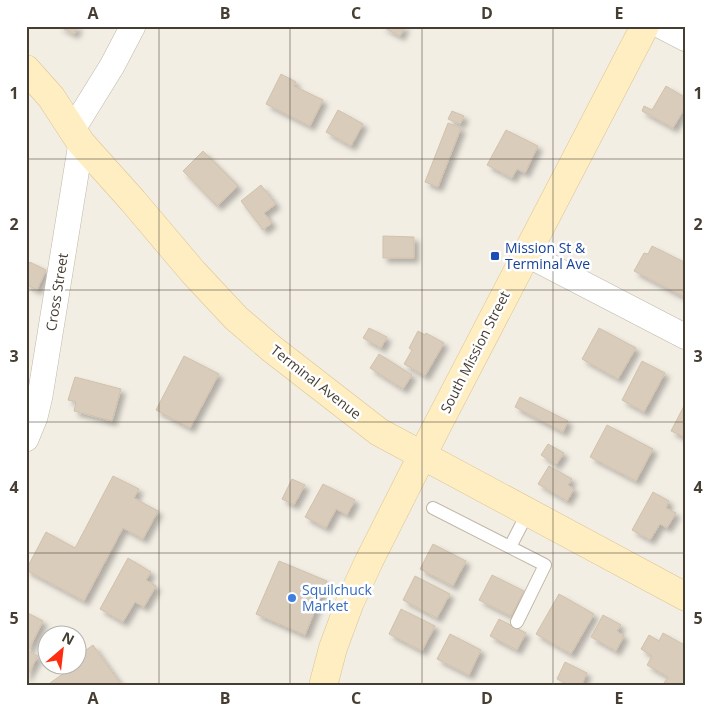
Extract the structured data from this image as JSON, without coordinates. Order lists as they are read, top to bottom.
{
  "streets": {
    "street": ["Cross Street", "South Mission Street", "Terminal Avenue"]
  },
  "crossings": [
    ["Cross Street", "Terminal Avenue"],
    ["South Mission Street", "Terminal Avenue"]
  ],
  "places": {
    "transit": ["Mission St & Terminal Ave"],
    "other": ["Squilchuck Market"]
  },
  "north": "top right",
  "grid": {
    "columns": [
      "A",
      "B",
      "C",
      "D",
      "E"
    ],
    "rows": [
      "1",
      "2",
      "3",
      "4",
      "5"
    ]
  }
}
